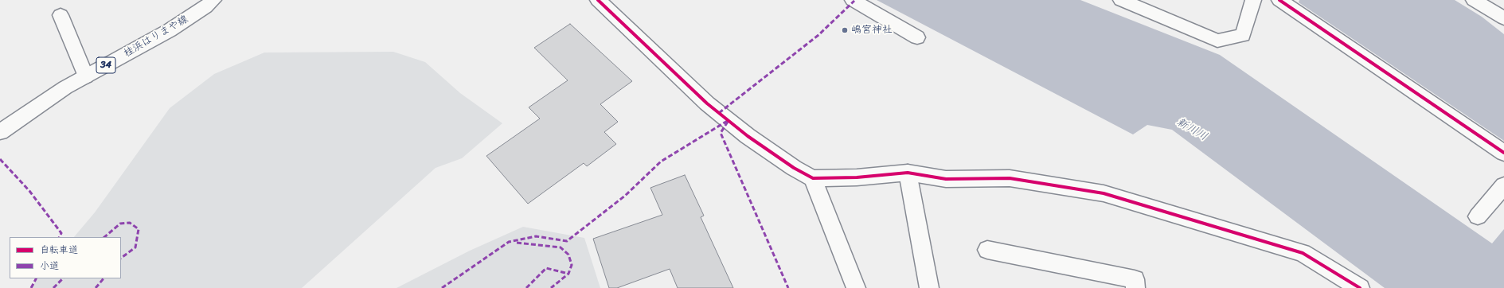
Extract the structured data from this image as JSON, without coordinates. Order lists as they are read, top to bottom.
{
  "streets": {
    "street": ["桂浜はりまや線", "34"]
  },
  "water": ["新川川"],
  "places": ["嶋宮神社"],
  "legend": ["自転車道", "小道"]
}
